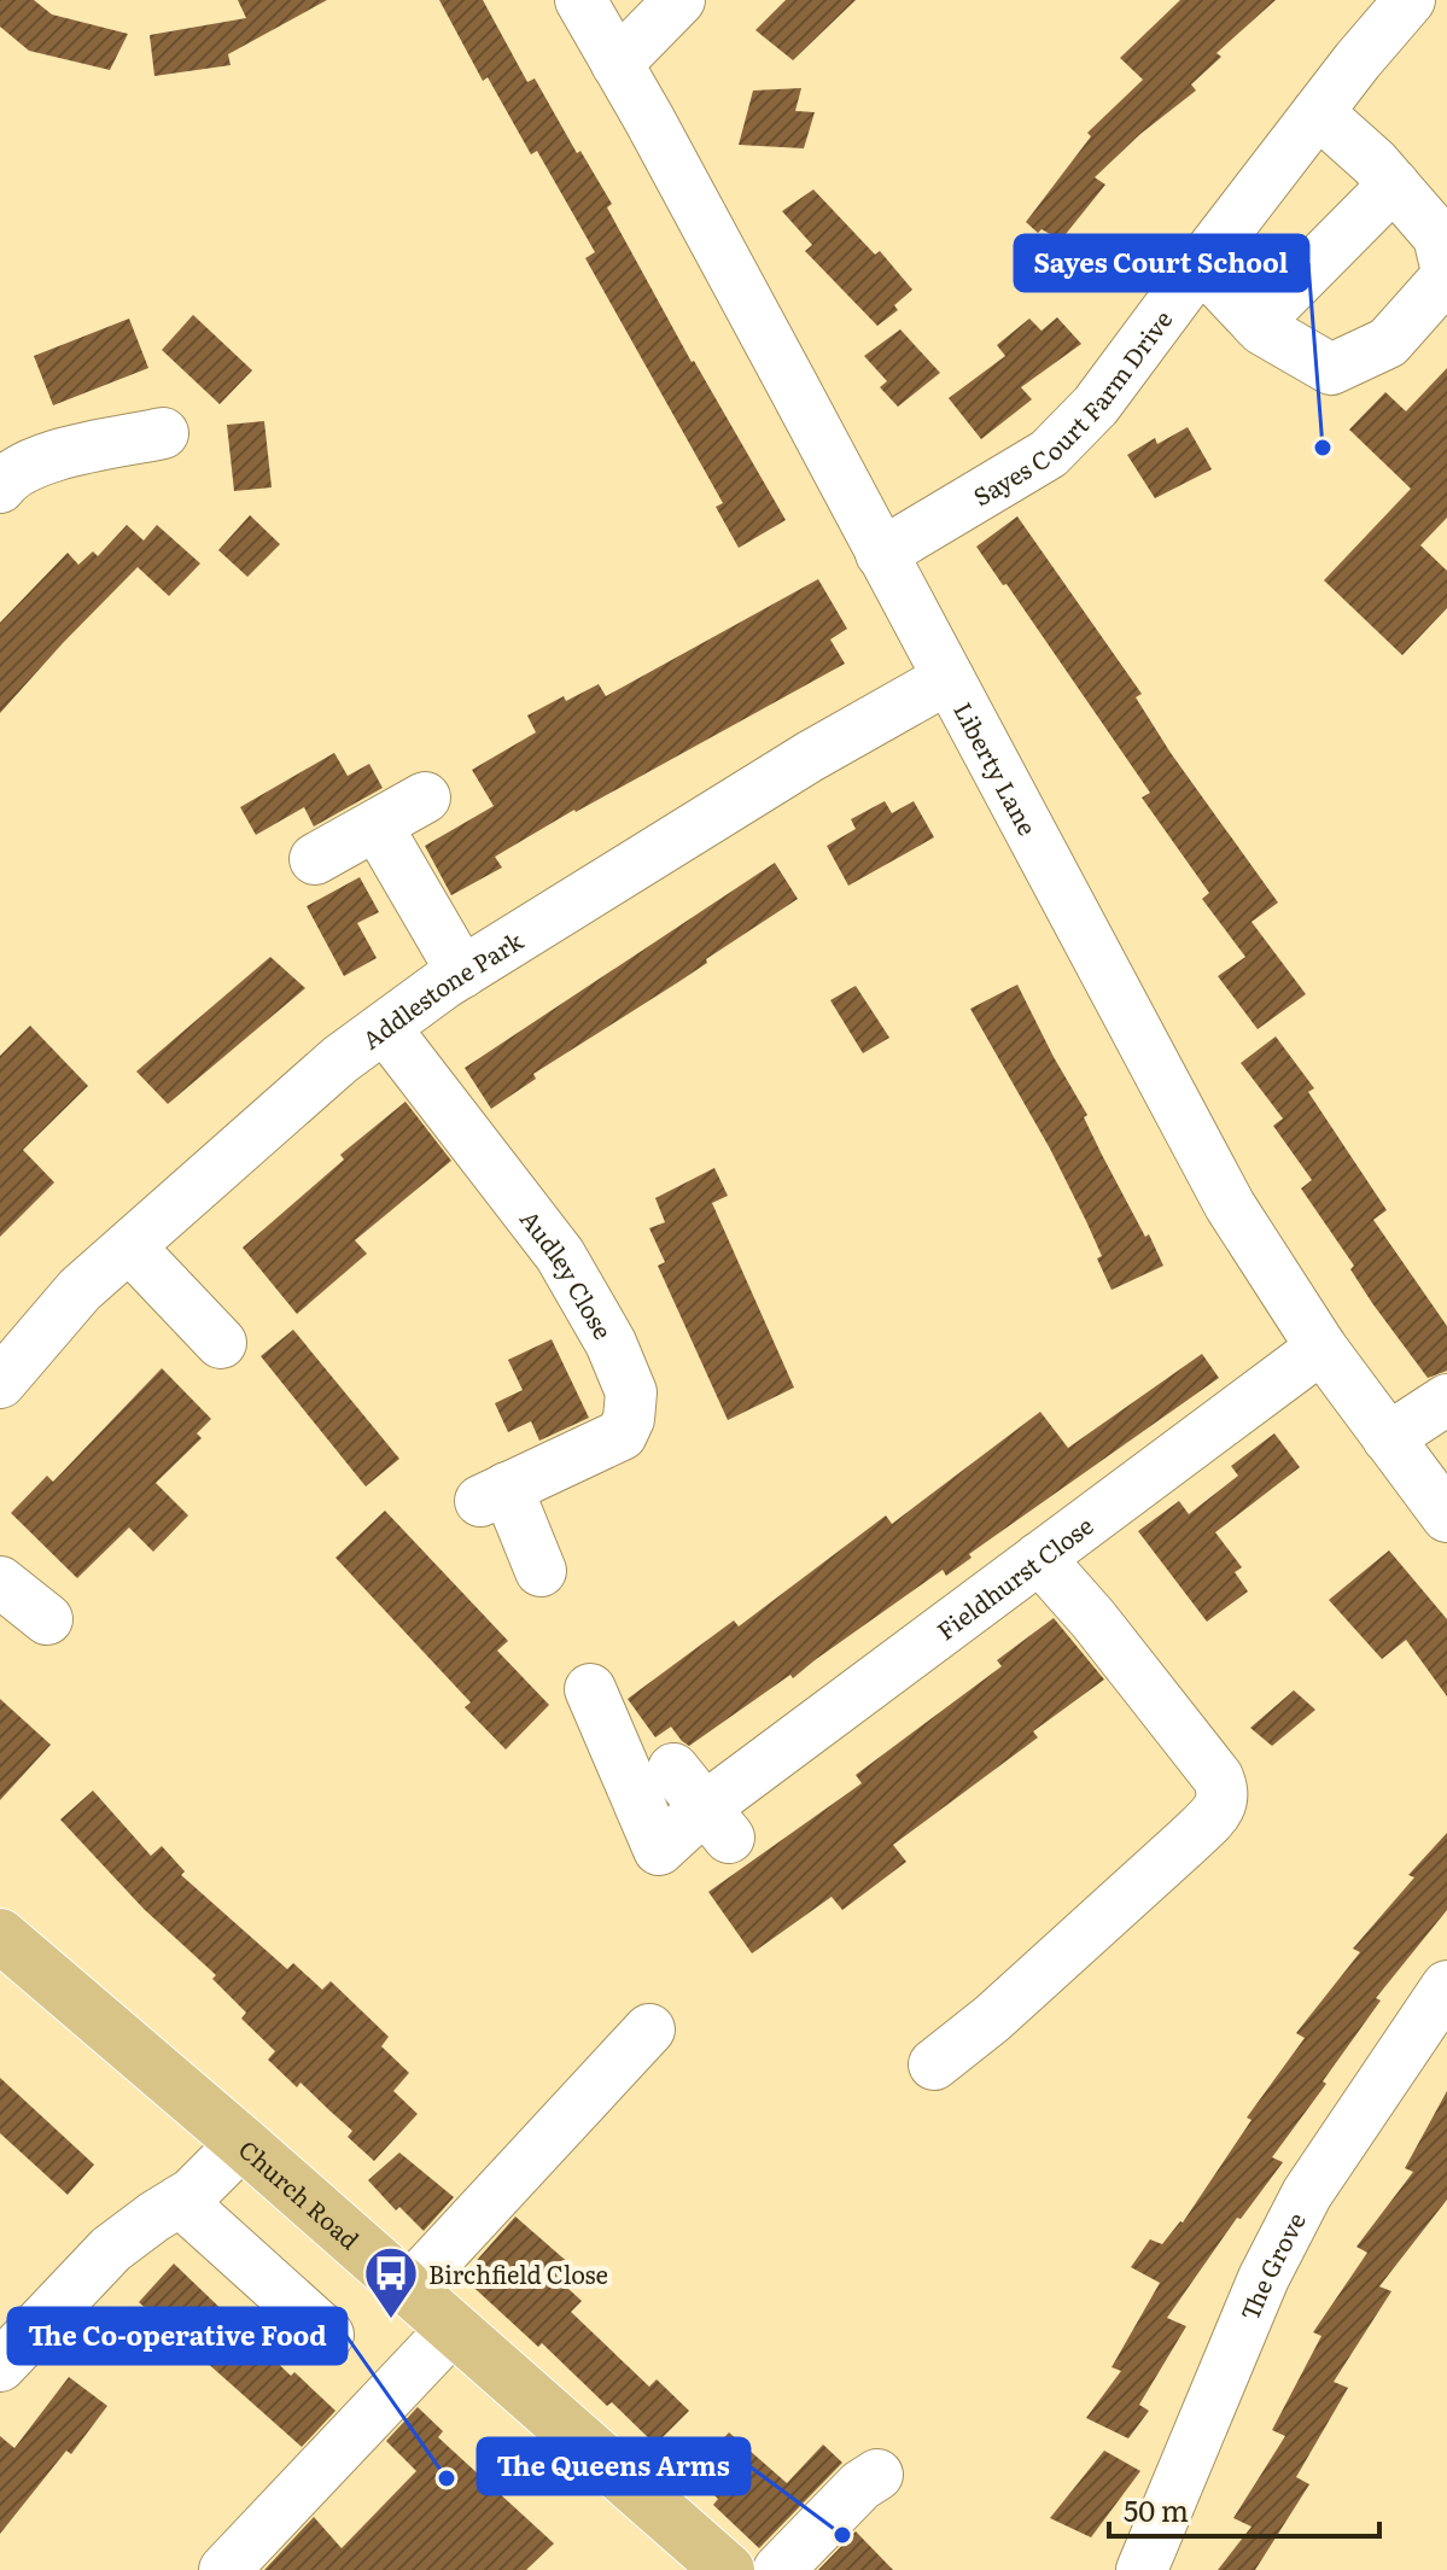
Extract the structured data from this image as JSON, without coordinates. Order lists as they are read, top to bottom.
{
  "streets": {
    "main road": ["Church Road"],
    "street": [
      "Sayes Court Farm Drive",
      "Liberty Lane",
      "Addlestone Park",
      "Audley Close",
      "Fieldhurst Close",
      "The Grove"
    ]
  },
  "crossings": [
    ["Sayes Court Farm Drive", "Liberty Lane"],
    ["Liberty Lane", "Addlestone Park"],
    ["Liberty Lane", "Fieldhurst Close"],
    ["Addlestone Park", "Audley Close"]
  ],
  "places": {
    "other": ["Sayes Court School", "The Co-operative Food", "The Queens Arms"],
    "bus stop": ["Birchfield Close"]
  },
  "scale_bar": "50 m"
}
